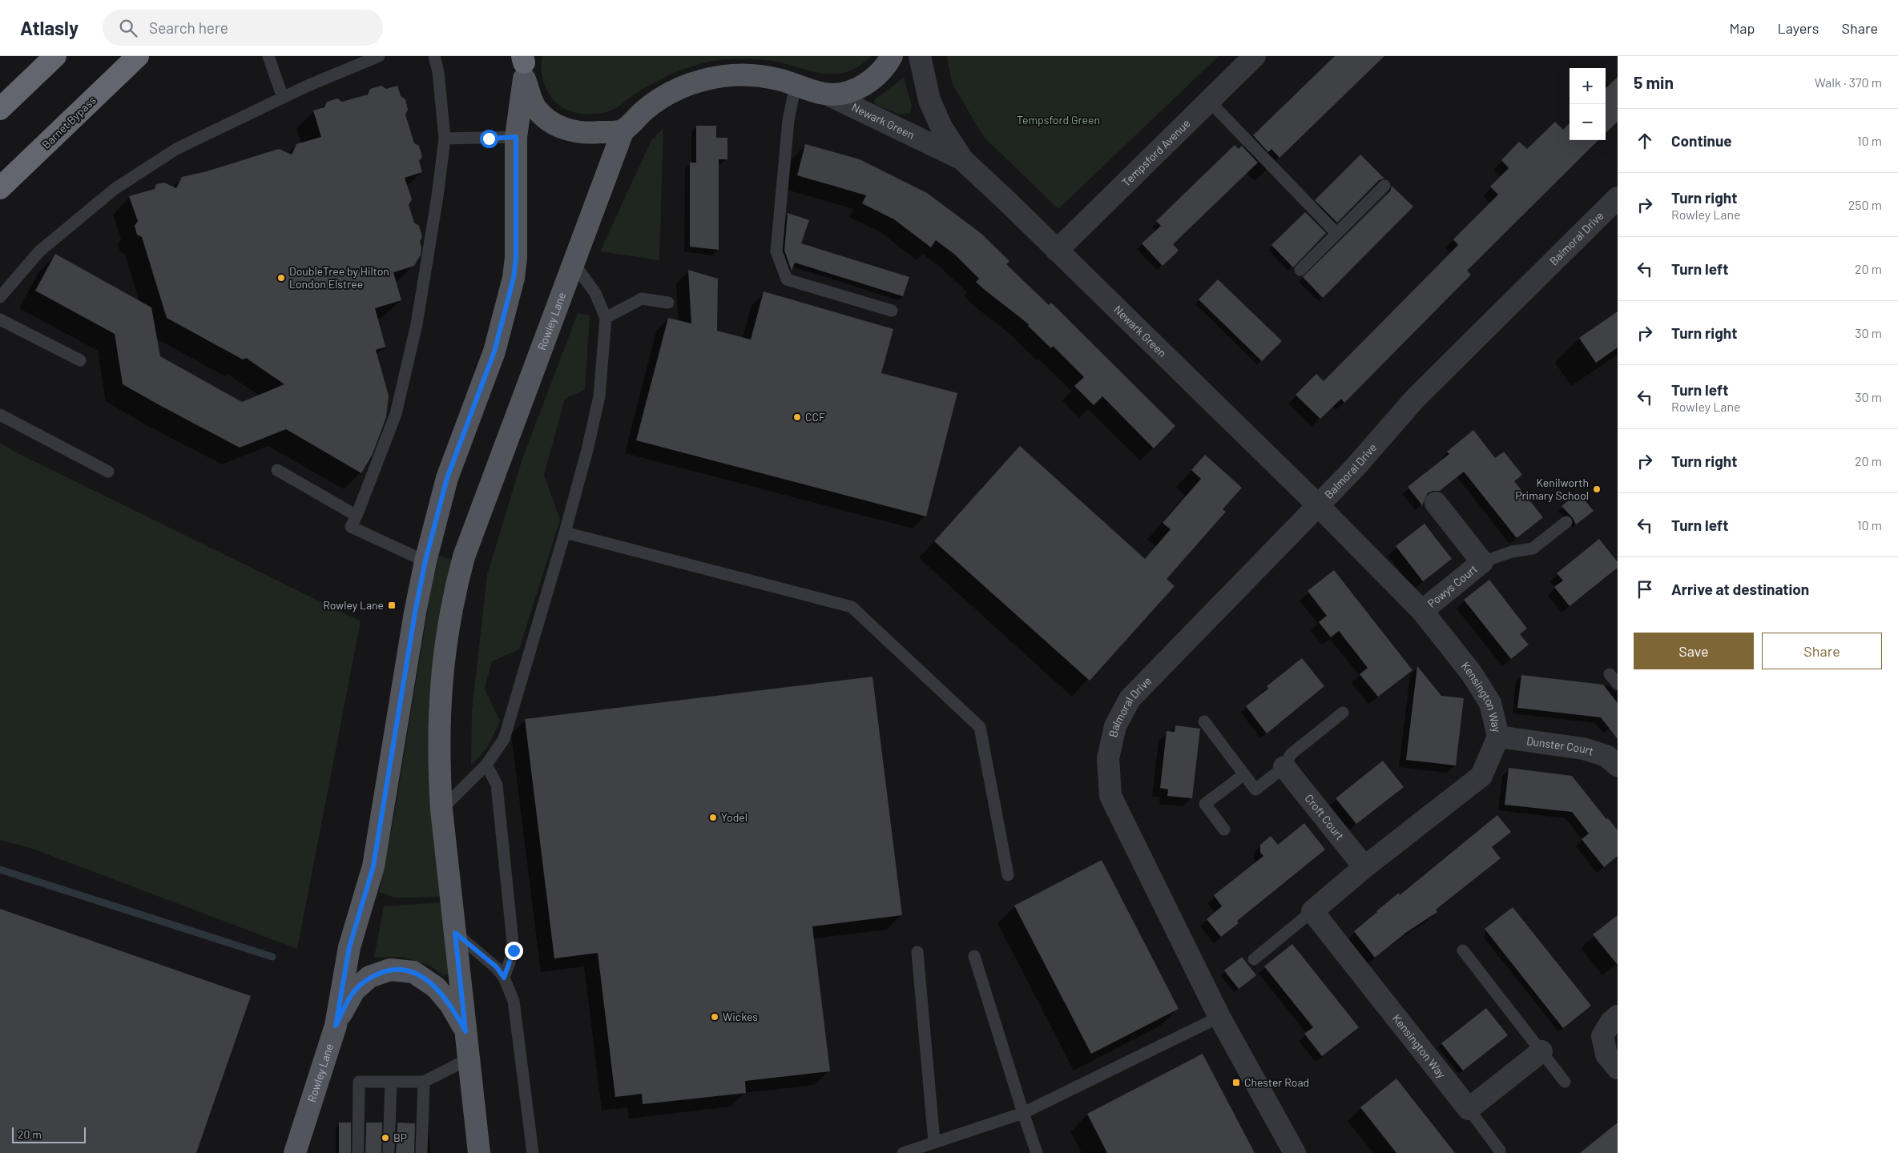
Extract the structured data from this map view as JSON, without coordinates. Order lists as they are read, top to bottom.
{
  "streets": {
    "highway": ["Barnet Bypass"],
    "main road": ["Rowley Lane"],
    "street": [
      "Newark Green",
      "Tempsford Avenue",
      "Balmoral Drive",
      "Powys Court",
      "Kensington Way",
      "Dunster Court",
      "Croft Court"
    ]
  },
  "crossings": [
    ["Newark Green", "Tempsford Avenue"],
    ["Newark Green", "Balmoral Drive"],
    ["Newark Green", "Kensington Way"],
    ["Balmoral Drive", "Kensington Way"],
    ["Powys Court", "Kensington Way"],
    ["Kensington Way", "Dunster Court"],
    ["Kensington Way", "Croft Court"]
  ],
  "parks": ["Tempsford Green"],
  "places": {
    "other": [
      "DoubleTree by Hilton London Elstree",
      "CCF",
      "Kenilworth Primary School",
      "Yodel",
      "Wickes",
      "BP"
    ],
    "transit": ["Rowley Lane", "Chester Road"]
  },
  "scale_bar": "20 m",
  "page": {
    "header": "Atlasly",
    "search": "Search here",
    "nav": ["Map", "Layers", "Share"],
    "heading": ["5 min", "Walk · 370 m"],
    "map_buttons": ["+", "−"],
    "list": [
      ["Continue", "10 m"],
      ["Turn right", "Rowley Lane", "250 m"],
      ["Turn left", "20 m"],
      ["Turn right", "30 m"],
      ["Turn left", "Rowley Lane", "30 m"],
      ["Turn right", "20 m"],
      ["Turn left", "10 m"],
      "Arrive at destination"
    ],
    "buttons": ["Save", "Share"],
    "scale": "20 m"
  }
}
